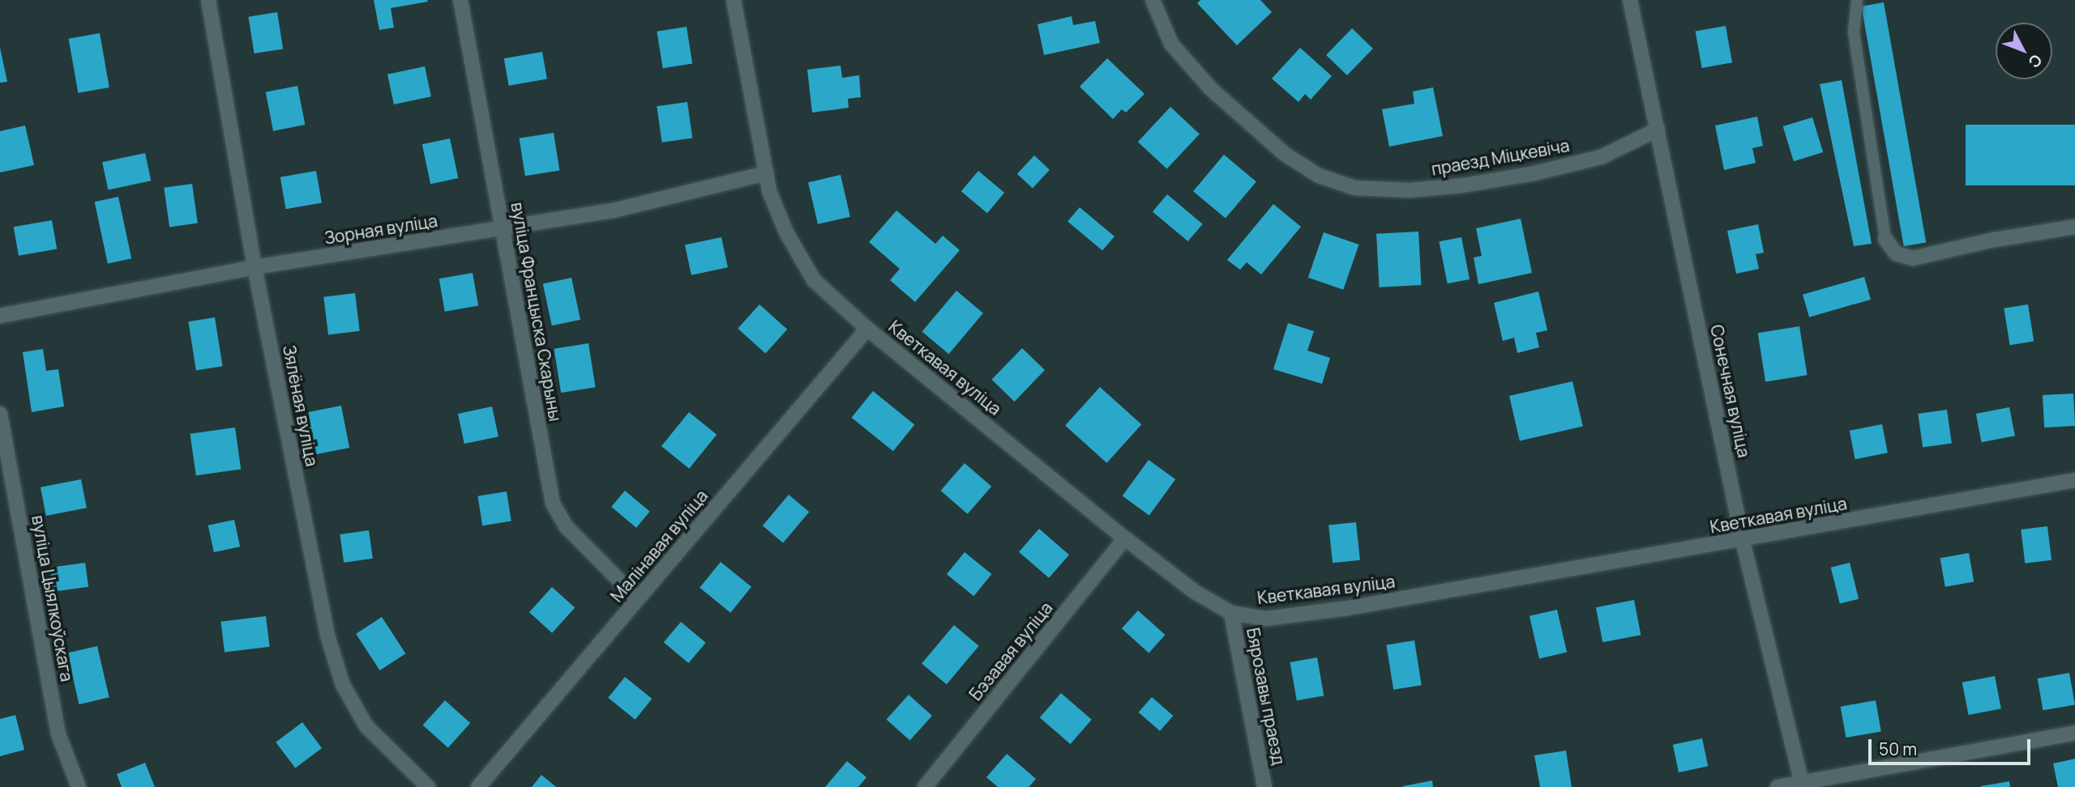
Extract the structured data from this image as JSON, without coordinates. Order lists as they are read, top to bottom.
{
  "streets": {
    "street": [
      "праезд Міцкевіча",
      "Зорная вуліца",
      "вуліца Францыска Скарыны",
      "Кветкавая вуліца",
      "Сонечная вуліца",
      "Зялёная вуліца",
      "Малінавая вуліца",
      "вуліца Цыялкоўскага",
      "Бэзавая вуліца",
      "Бярозавы праезд"
    ]
  },
  "crossings": [
    ["праезд Міцкевіча", "Сонечная вуліца"],
    ["Зорная вуліца", "вуліца Францыска Скарыны"],
    ["Зорная вуліца", "Кветкавая вуліца"],
    ["Зорная вуліца", "Зялёная вуліца"],
    ["вуліца Францыска Скарыны", "Малінавая вуліца"],
    ["Кветкавая вуліца", "Сонечная вуліца"],
    ["Кветкавая вуліца", "Малінавая вуліца"],
    ["Кветкавая вуліца", "Бэзавая вуліца"],
    ["Кветкавая вуліца", "Бярозавы праезд"]
  ],
  "scale_bar": "50 m",
  "north": "bottom right"
}
